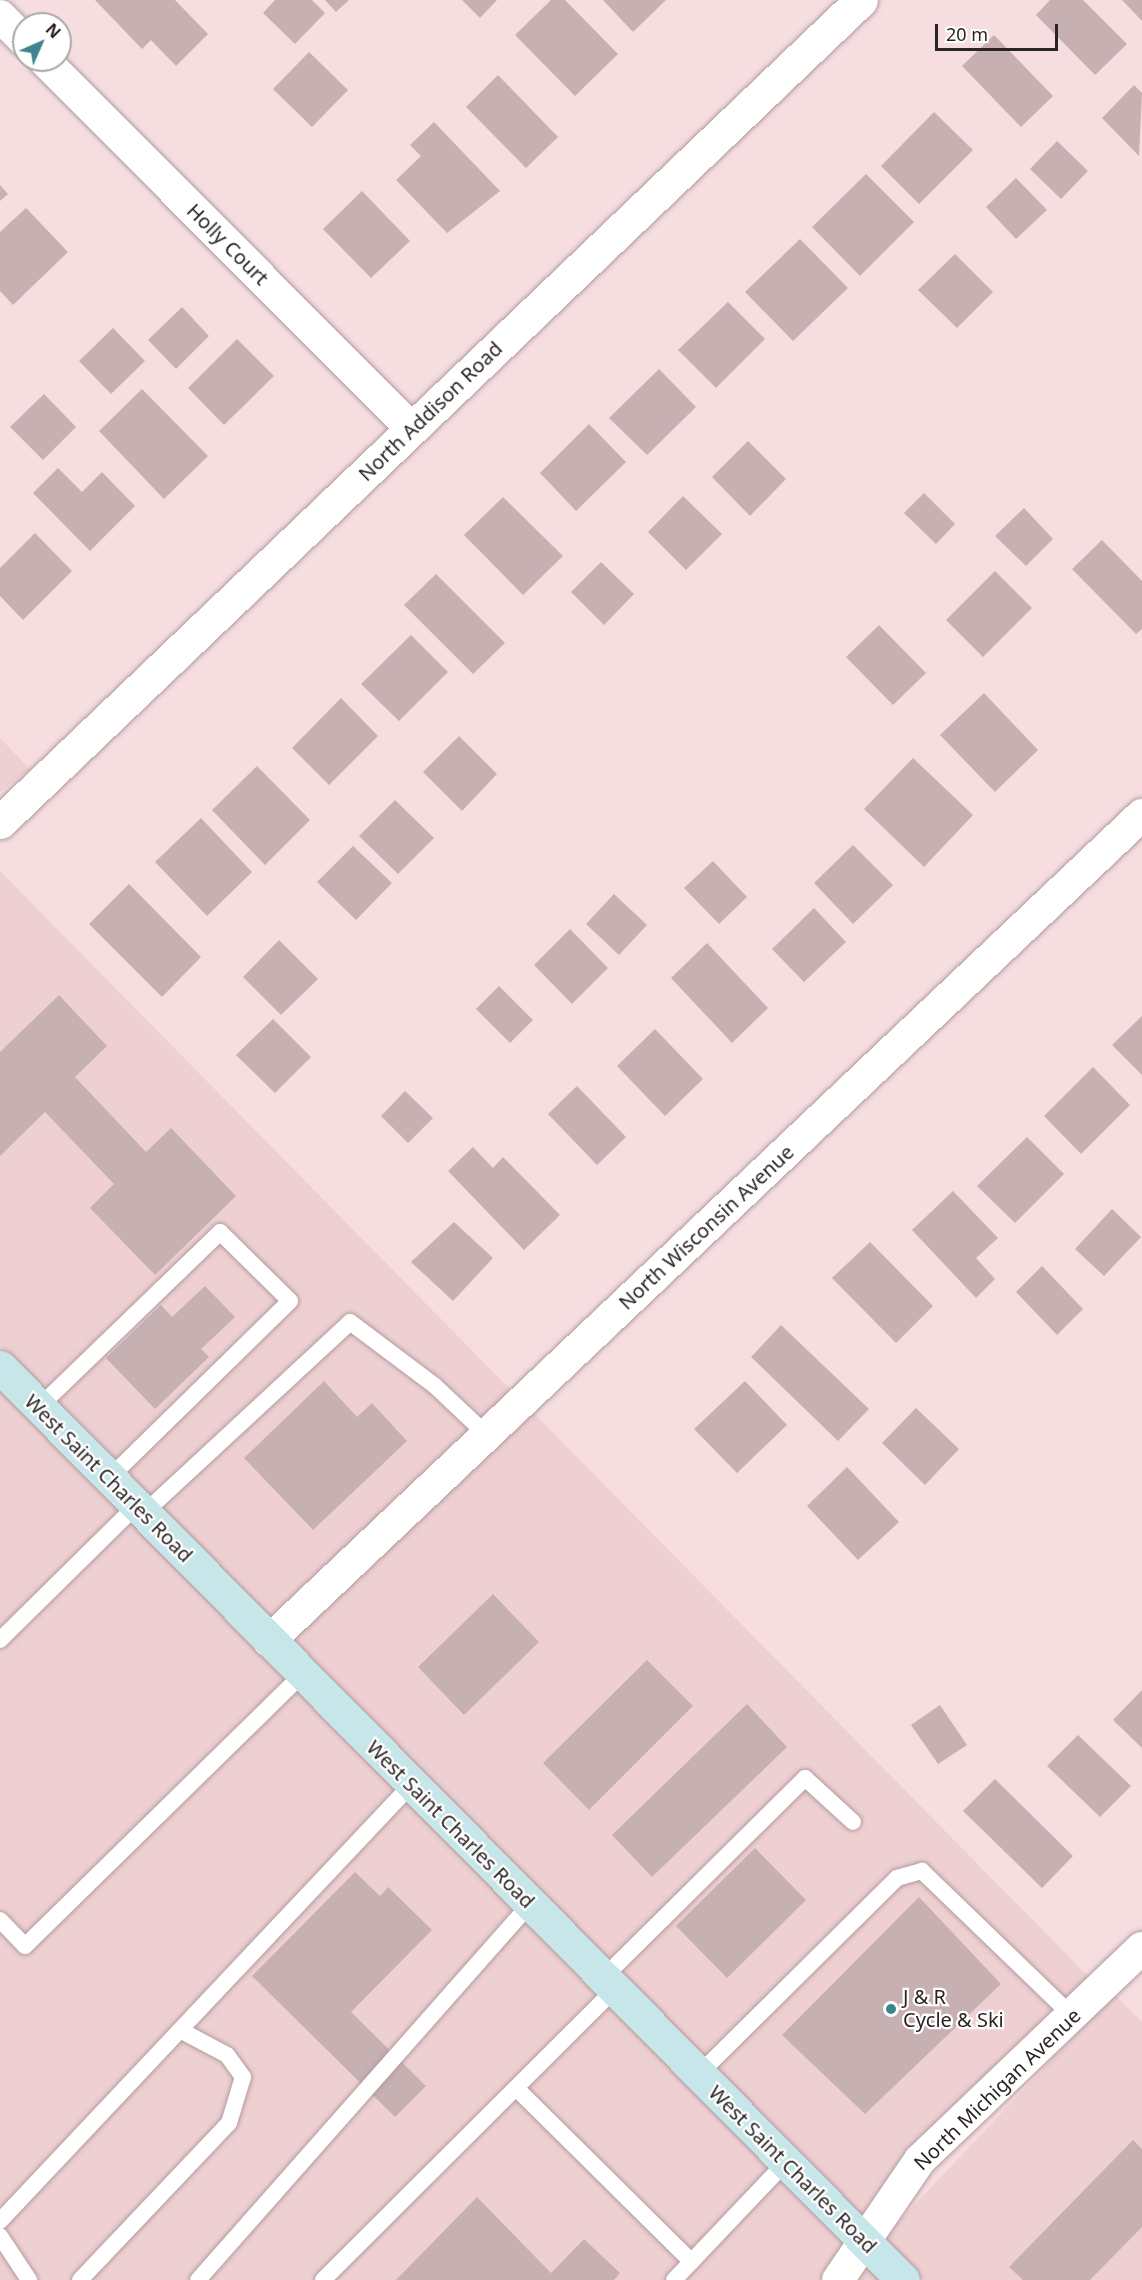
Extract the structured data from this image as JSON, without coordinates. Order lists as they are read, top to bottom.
{
  "streets": {
    "main road": ["West Saint Charles Road"],
    "street": [
      "Holly Court",
      "North Addison Road",
      "North Wisconsin Avenue",
      "North Michigan Avenue"
    ]
  },
  "crossings": [
    ["Holly Court", "North Addison Road"],
    ["North Wisconsin Avenue", "West Saint Charles Road"],
    ["West Saint Charles Road", "North Michigan Avenue"]
  ],
  "places": ["J & R Cycle & Ski"],
  "scale_bar": "20 m",
  "north": "top right"
}
